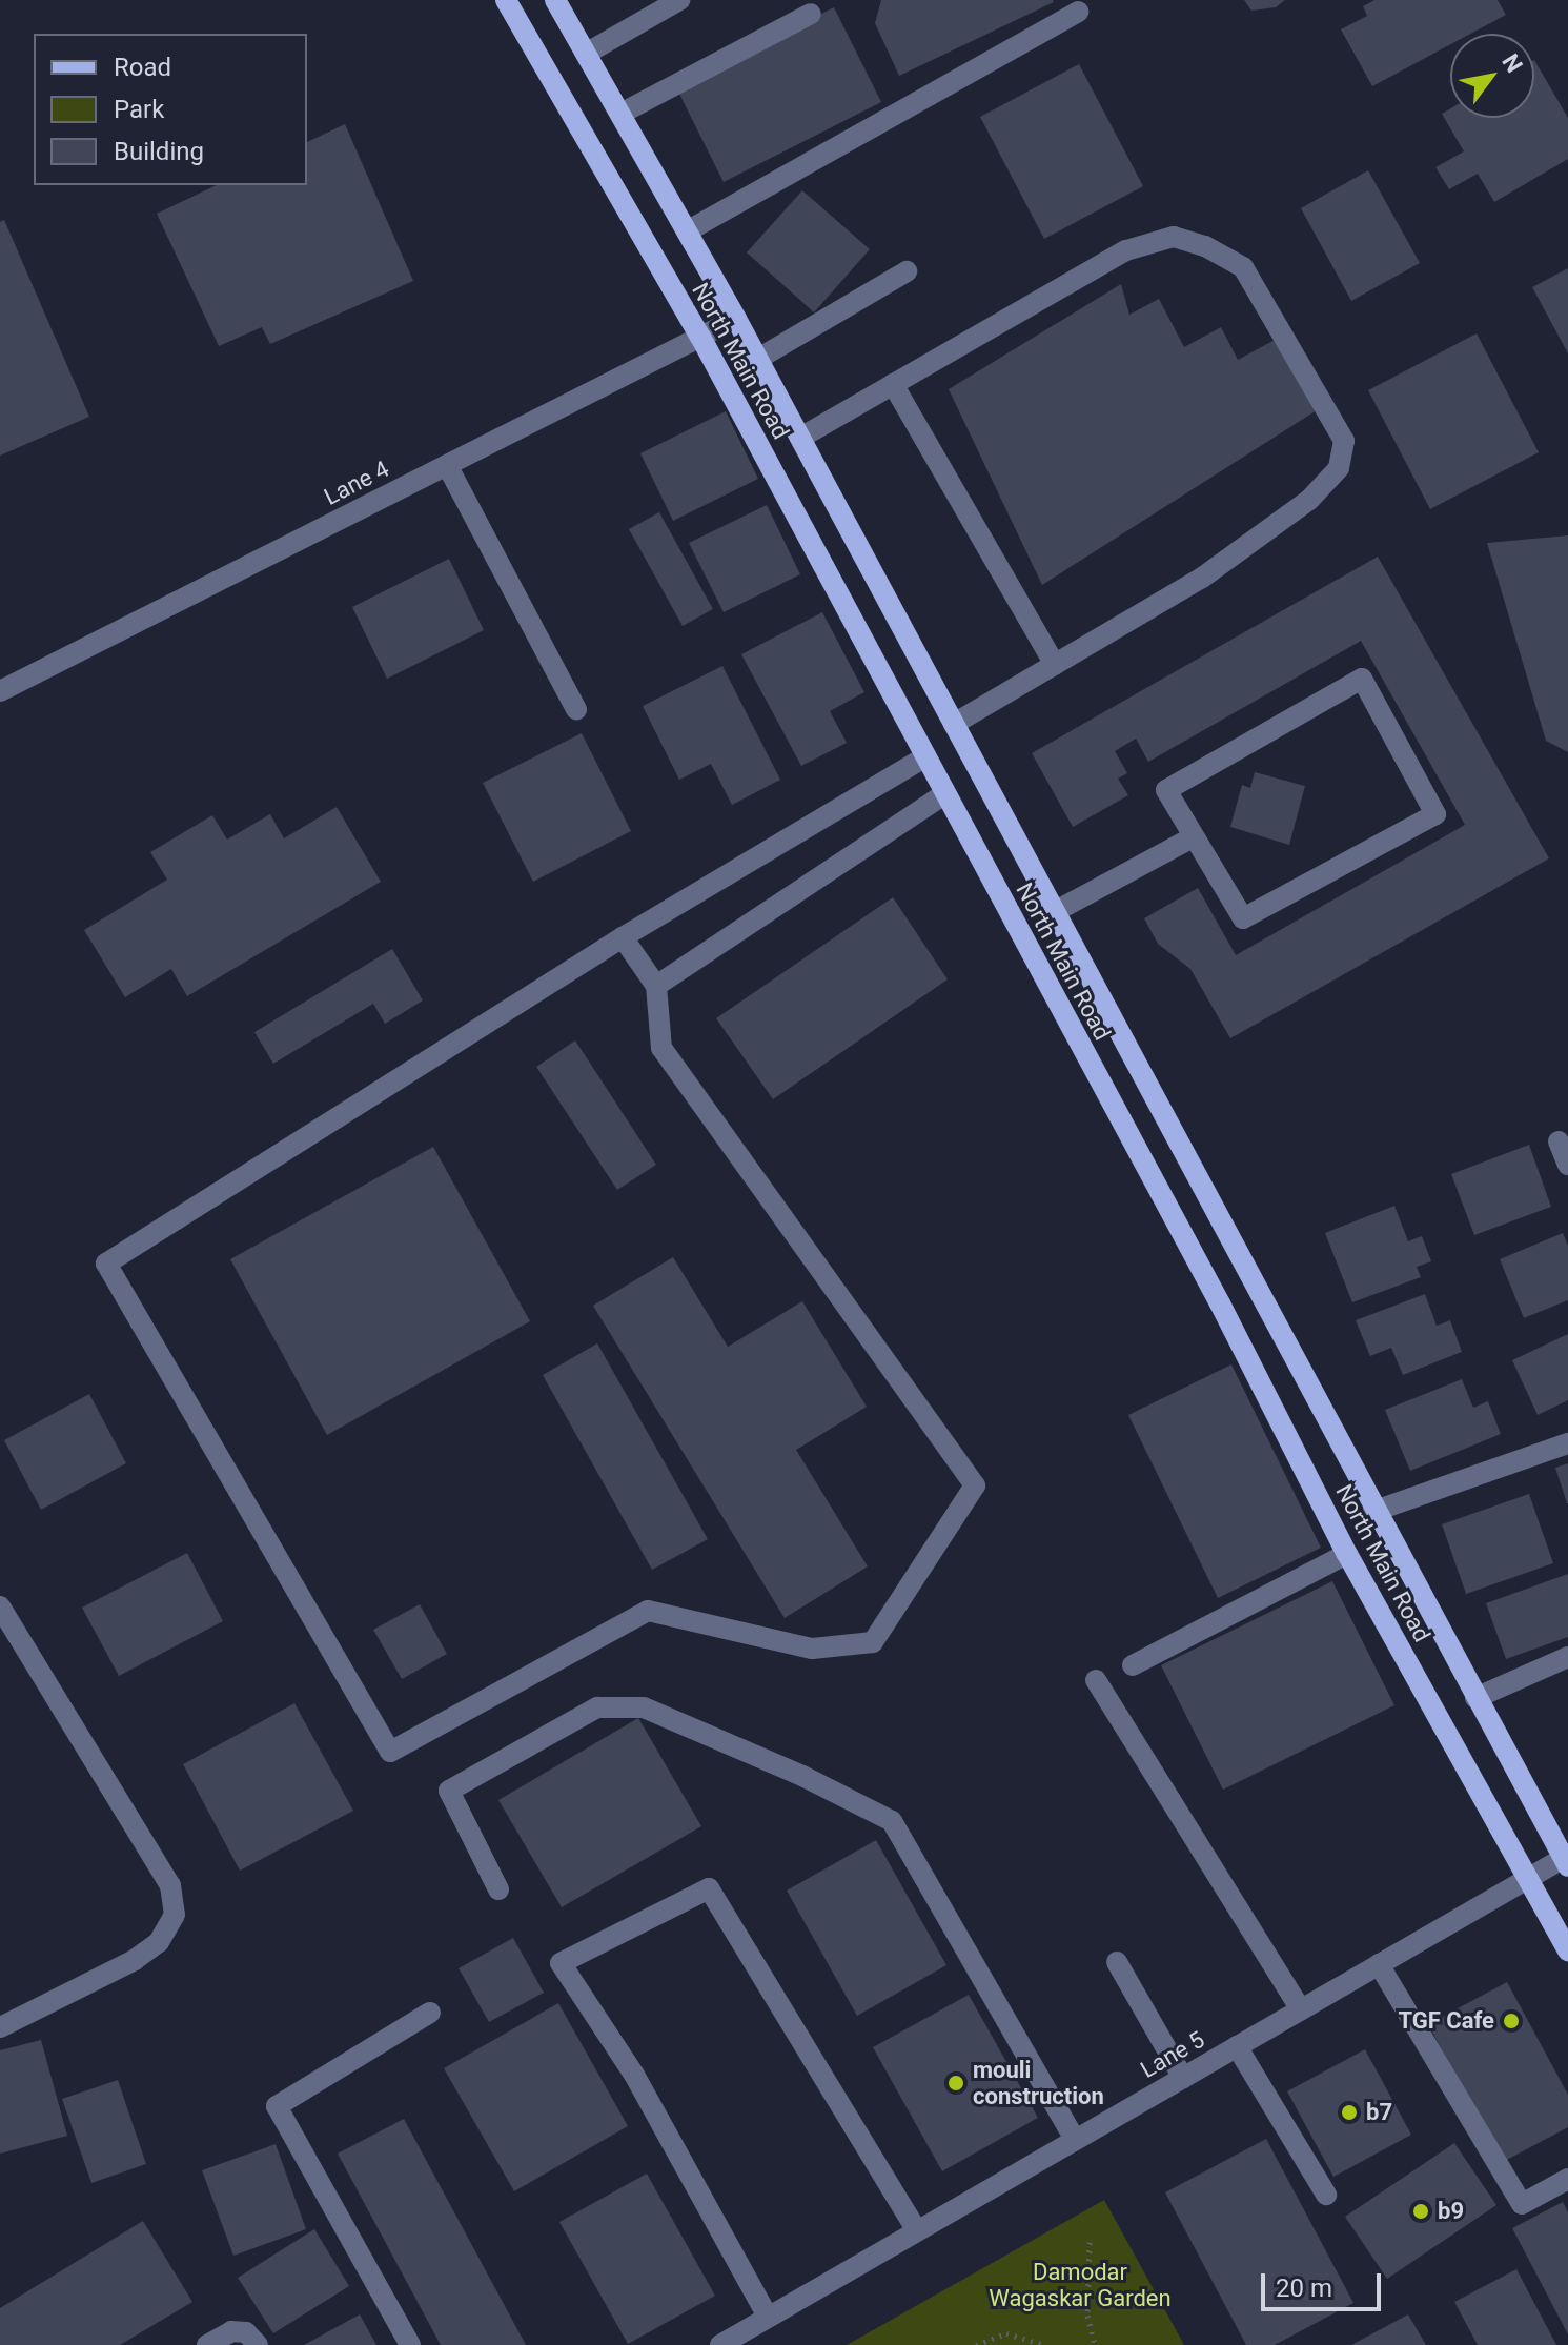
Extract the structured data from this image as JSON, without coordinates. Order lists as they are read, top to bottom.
{
  "streets": {
    "main road": ["North Main Road"],
    "street": ["Lane 4", "Lane 5"]
  },
  "crossings": [
    ["North Main Road", "Lane 4"],
    ["North Main Road", "Lane 5"]
  ],
  "parks": ["Damodar Wagaskar Garden"],
  "places": [
    "TGF Cafe",
    "mouli construction",
    "b7",
    "b9"
  ],
  "legend": ["Road", "Park", "Building"],
  "scale_bar": "20 m",
  "north": "top right"
}
